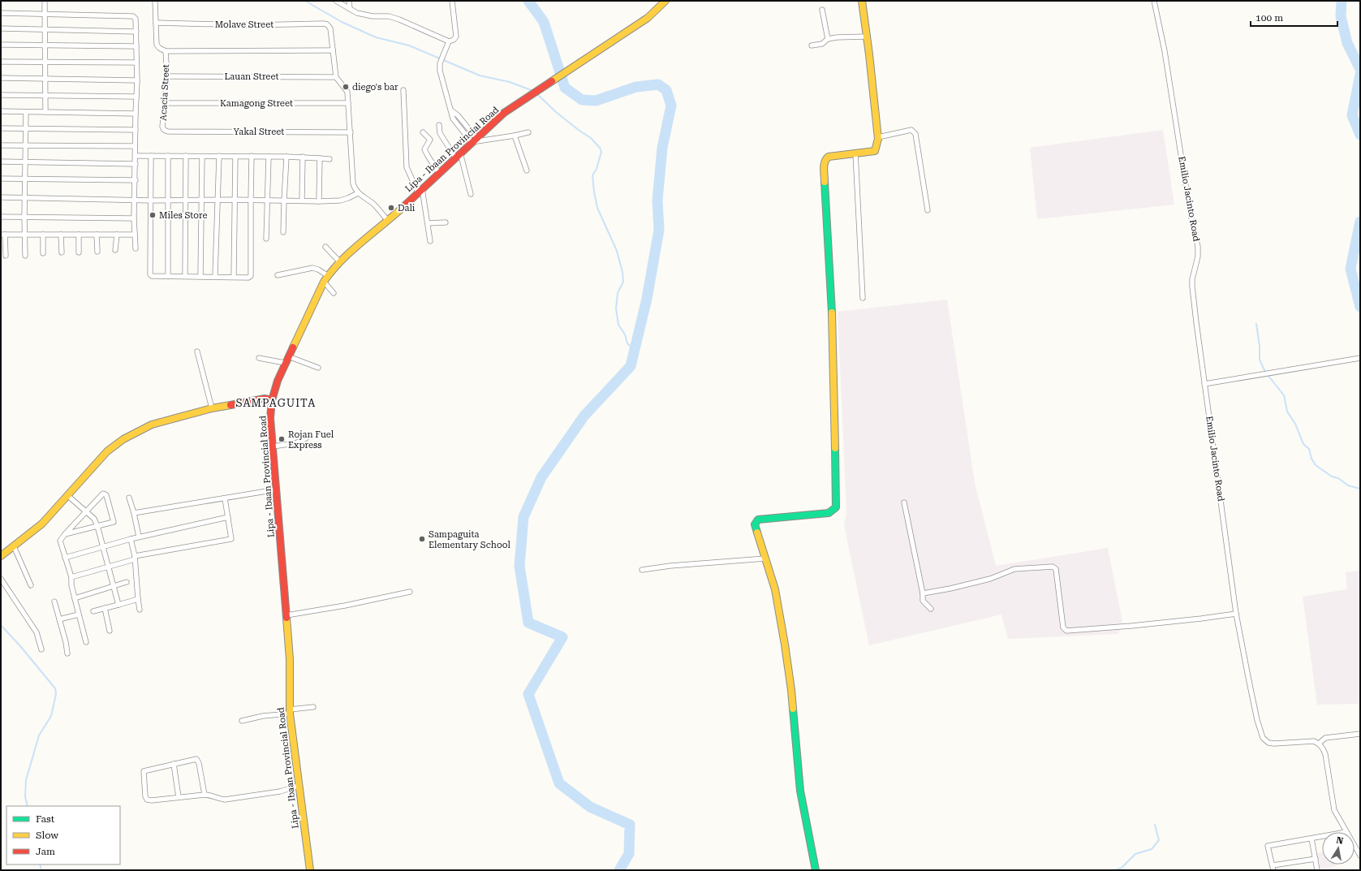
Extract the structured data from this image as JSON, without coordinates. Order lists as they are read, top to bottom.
{
  "streets": {
    "street": [
      "Molave Street",
      "Lauan Street",
      "Acacia Street",
      "Kamagong Street",
      "Yakal Street",
      "Lipa - Ibaan Provincial Road",
      "Emilio Jacinto Road"
    ]
  },
  "crossings": [
    ["Lauan Street", "Acacia Street"],
    ["Acacia Street", "Kamagong Street"],
    ["Acacia Street", "Yakal Street"]
  ],
  "districts": ["SAMPAGUITA"],
  "places": [
    "diego's bar",
    "Dali",
    "Miles Store",
    "Rojan Fuel Express",
    "Sampaguita Elementary School"
  ],
  "legend": ["Fast", "Slow", "Jam"],
  "scale_bar": "100 m",
  "north": "top"
}
